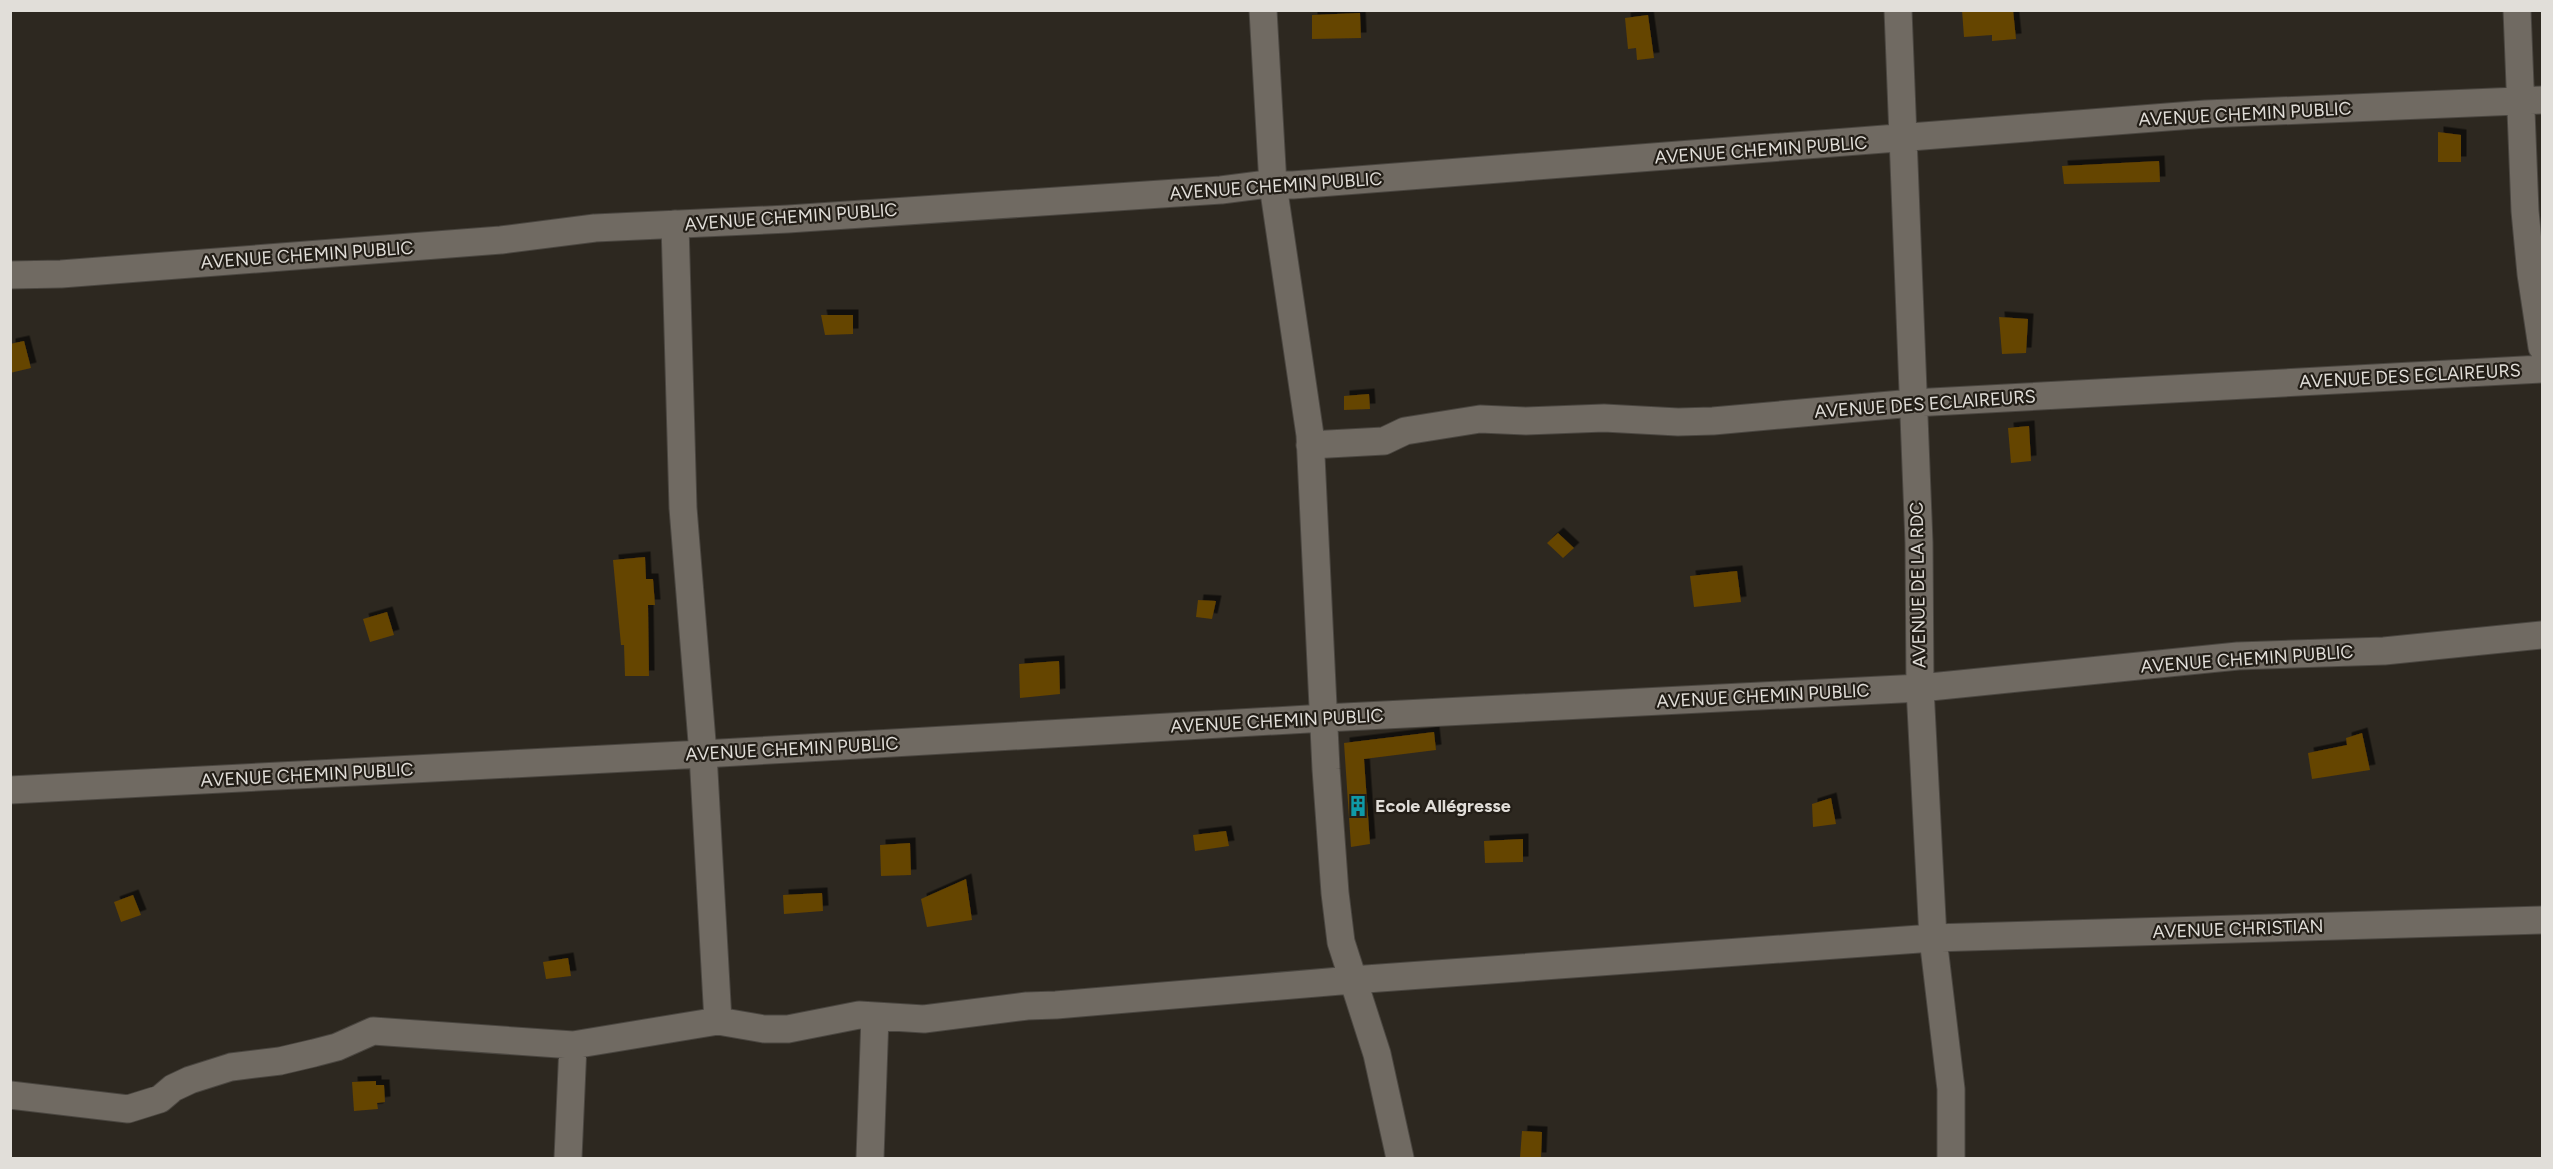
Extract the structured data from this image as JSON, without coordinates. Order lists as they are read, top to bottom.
{
  "streets": {
    "street": [
      "AVENUE CHEMIN PUBLIC",
      "AVENUE DES ECLAIREURS",
      "AVENUE DE LA RDC",
      "AVENUE CHRISTIAN"
    ]
  },
  "crossings": [
    ["AVENUE CHEMIN PUBLIC", "AVENUE DE LA RDC"],
    ["AVENUE DES ECLAIREURS", "AVENUE DE LA RDC"],
    ["AVENUE DE LA RDC", "AVENUE CHRISTIAN"]
  ],
  "places": {
    "building": ["Ecole Allégresse"]
  }
}
